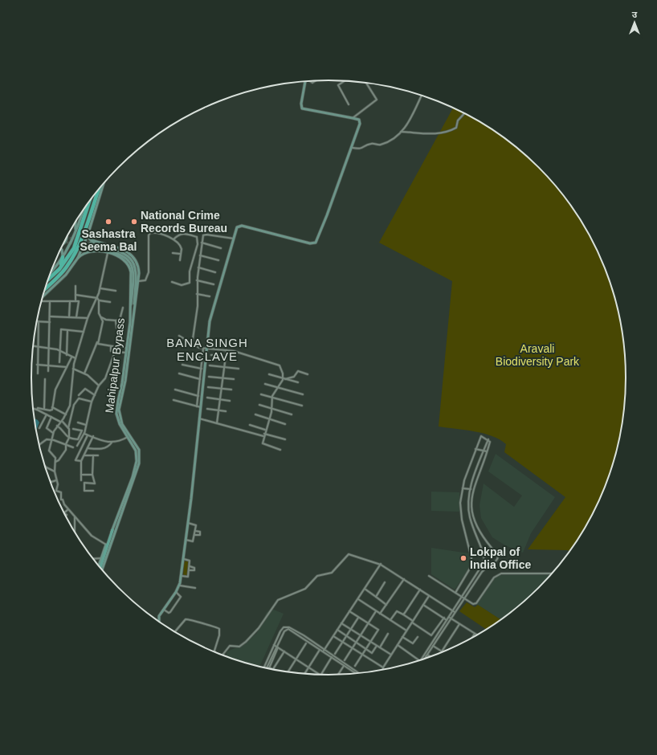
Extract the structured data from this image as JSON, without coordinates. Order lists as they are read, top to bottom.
{
  "streets": {
    "street": ["Mahipalpur Bypass"]
  },
  "districts": ["BANA SINGH ENCLAVE"],
  "parks": ["Aravali Biodiversity Park"],
  "places": ["Sashastra Seema Bal", "National Crime Records Bureau", "Lokpal of India Office"],
  "north": "top"
}
